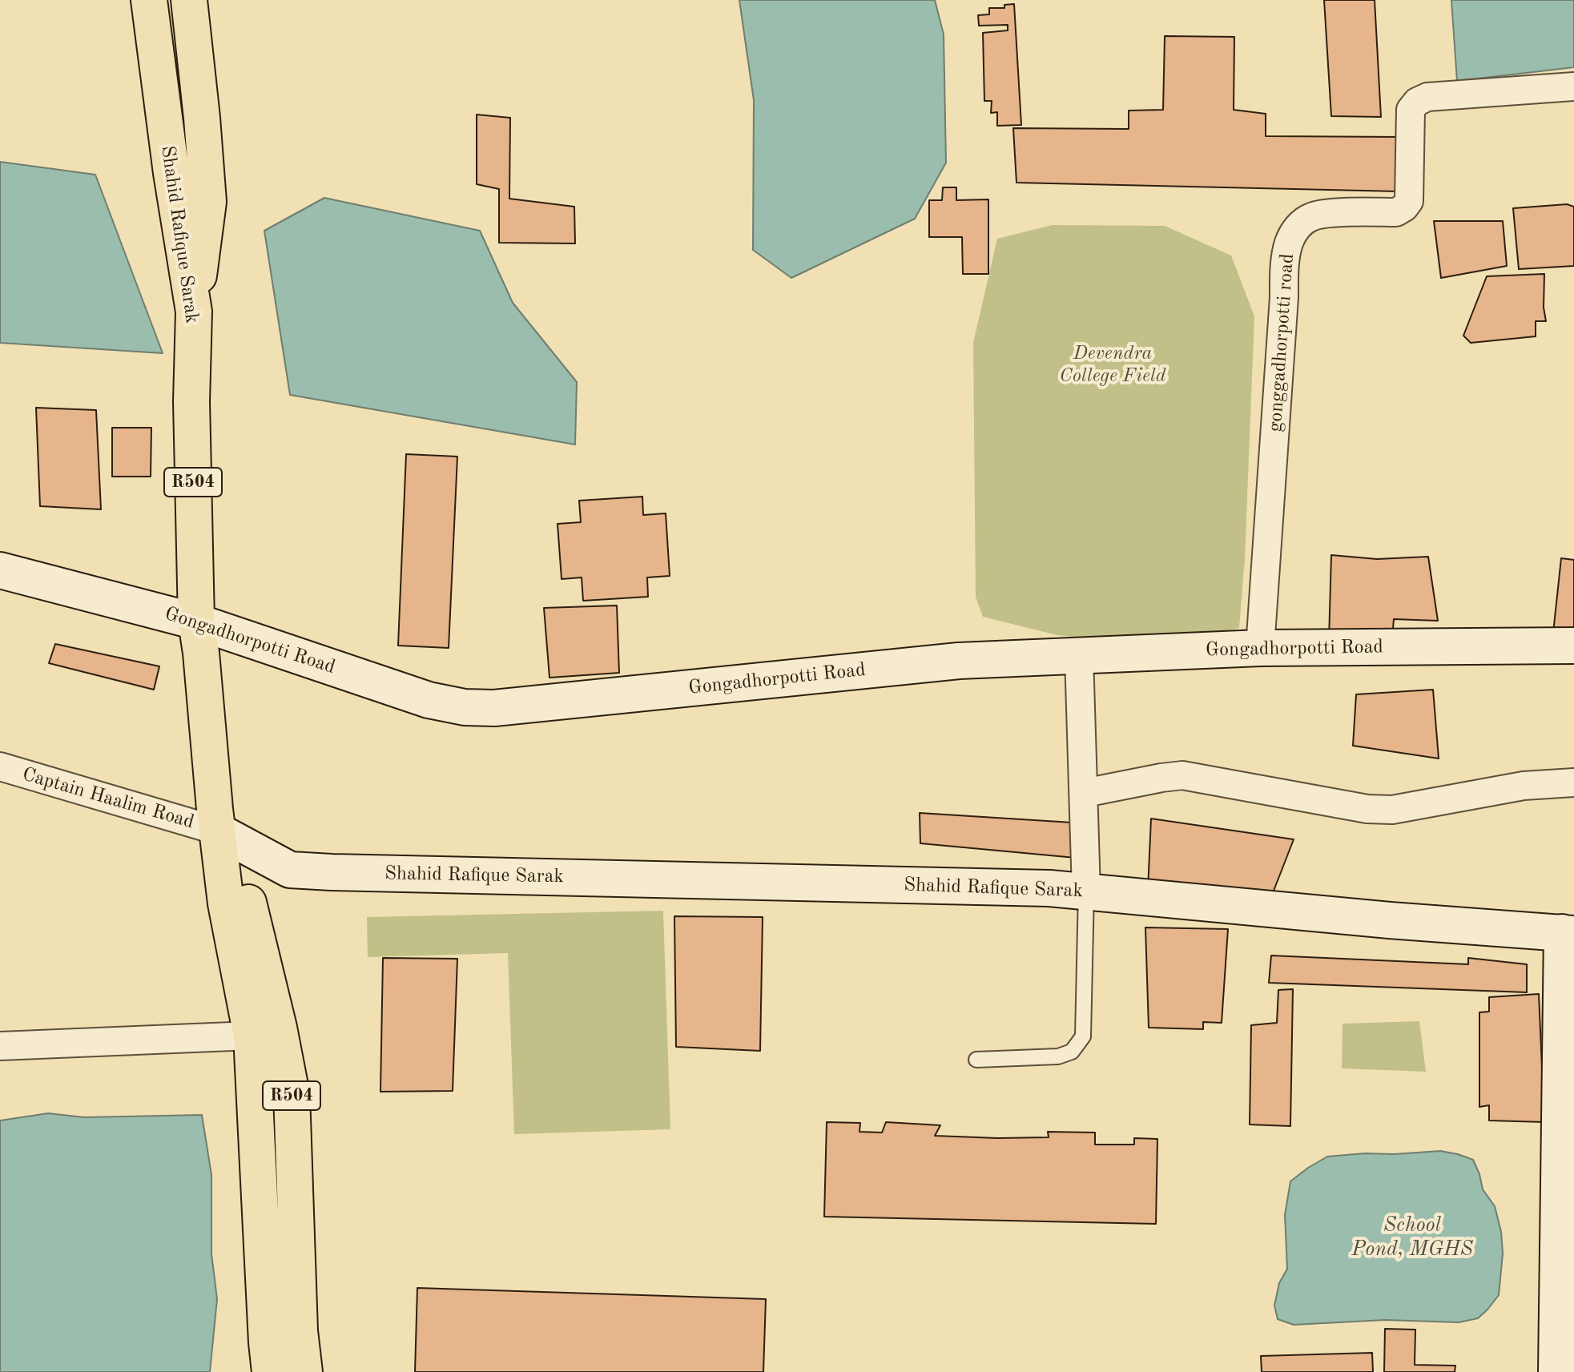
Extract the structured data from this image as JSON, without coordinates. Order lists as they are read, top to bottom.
{
  "streets": {
    "main road": ["Shahid Rafique Sarak", "R504"],
    "street": ["gonggadhorpotti road", "Gongadhorpotti Road", "Captain Haalim Road"]
  },
  "crossings": [
    ["Shahid Rafique Sarak", "R504"],
    ["Shahid Rafique Sarak", "Gongadhorpotti Road"],
    ["Shahid Rafique Sarak", "Captain Haalim Road"],
    ["gonggadhorpotti road", "Gongadhorpotti Road"],
    ["R504", "Captain Haalim Road"]
  ],
  "water": ["School Pond, MGHS"],
  "parks": ["Devendra College Field"]
}
